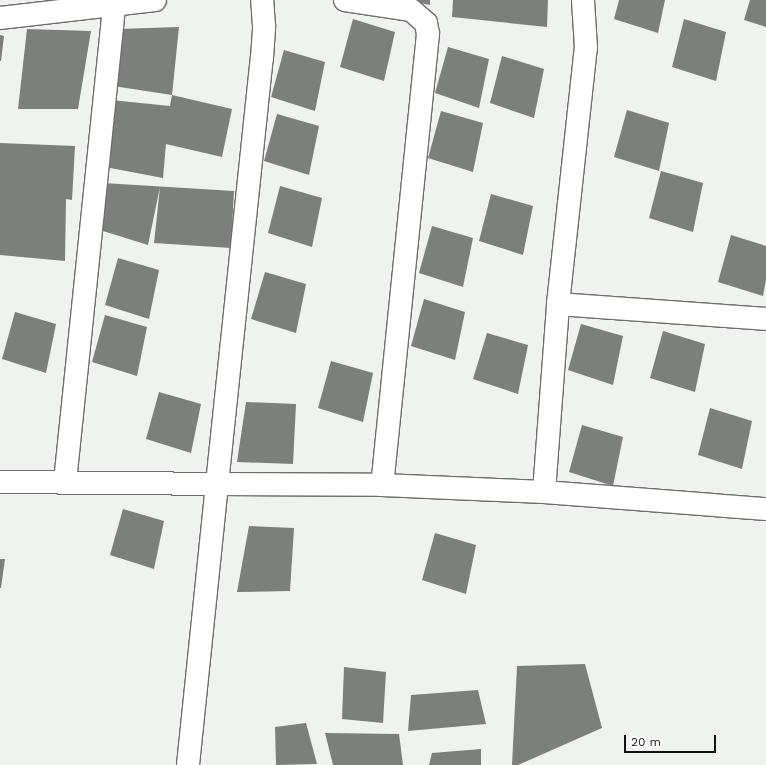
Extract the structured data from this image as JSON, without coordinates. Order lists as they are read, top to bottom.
{
  "scale_bar": "20 m"
}
